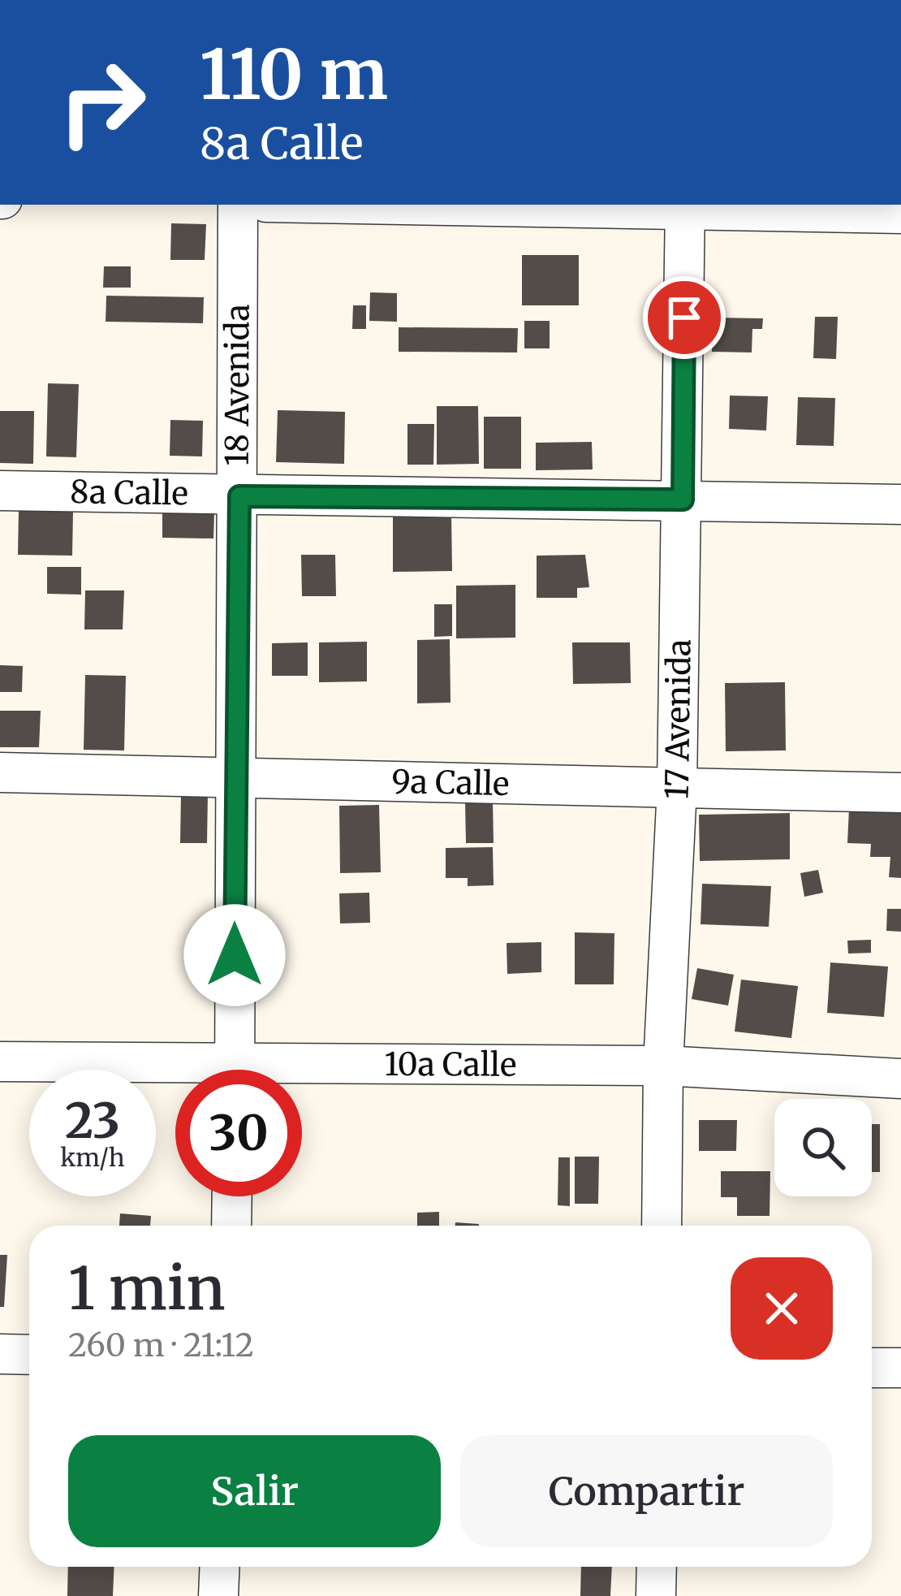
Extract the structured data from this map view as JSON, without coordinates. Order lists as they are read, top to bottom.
{
  "streets": {
    "street": [
      "18 Avenida",
      "8a Calle",
      "17 Avenida",
      "9a Calle",
      "10a Calle"
    ]
  },
  "crossings": [
    ["18 Avenida", "8a Calle"],
    ["18 Avenida", "9a Calle"],
    ["8a Calle", "17 Avenida"],
    ["17 Avenida", "9a Calle"],
    ["17 Avenida", "10a Calle"]
  ],
  "page": {
    "turn": ["110 m", "8a Calle"],
    "speed": "23 km/h",
    "limit": "30",
    "heading": ["1 min", "260 m · 21:12"],
    "buttons": ["Salir", "Compartir"]
  }
}
